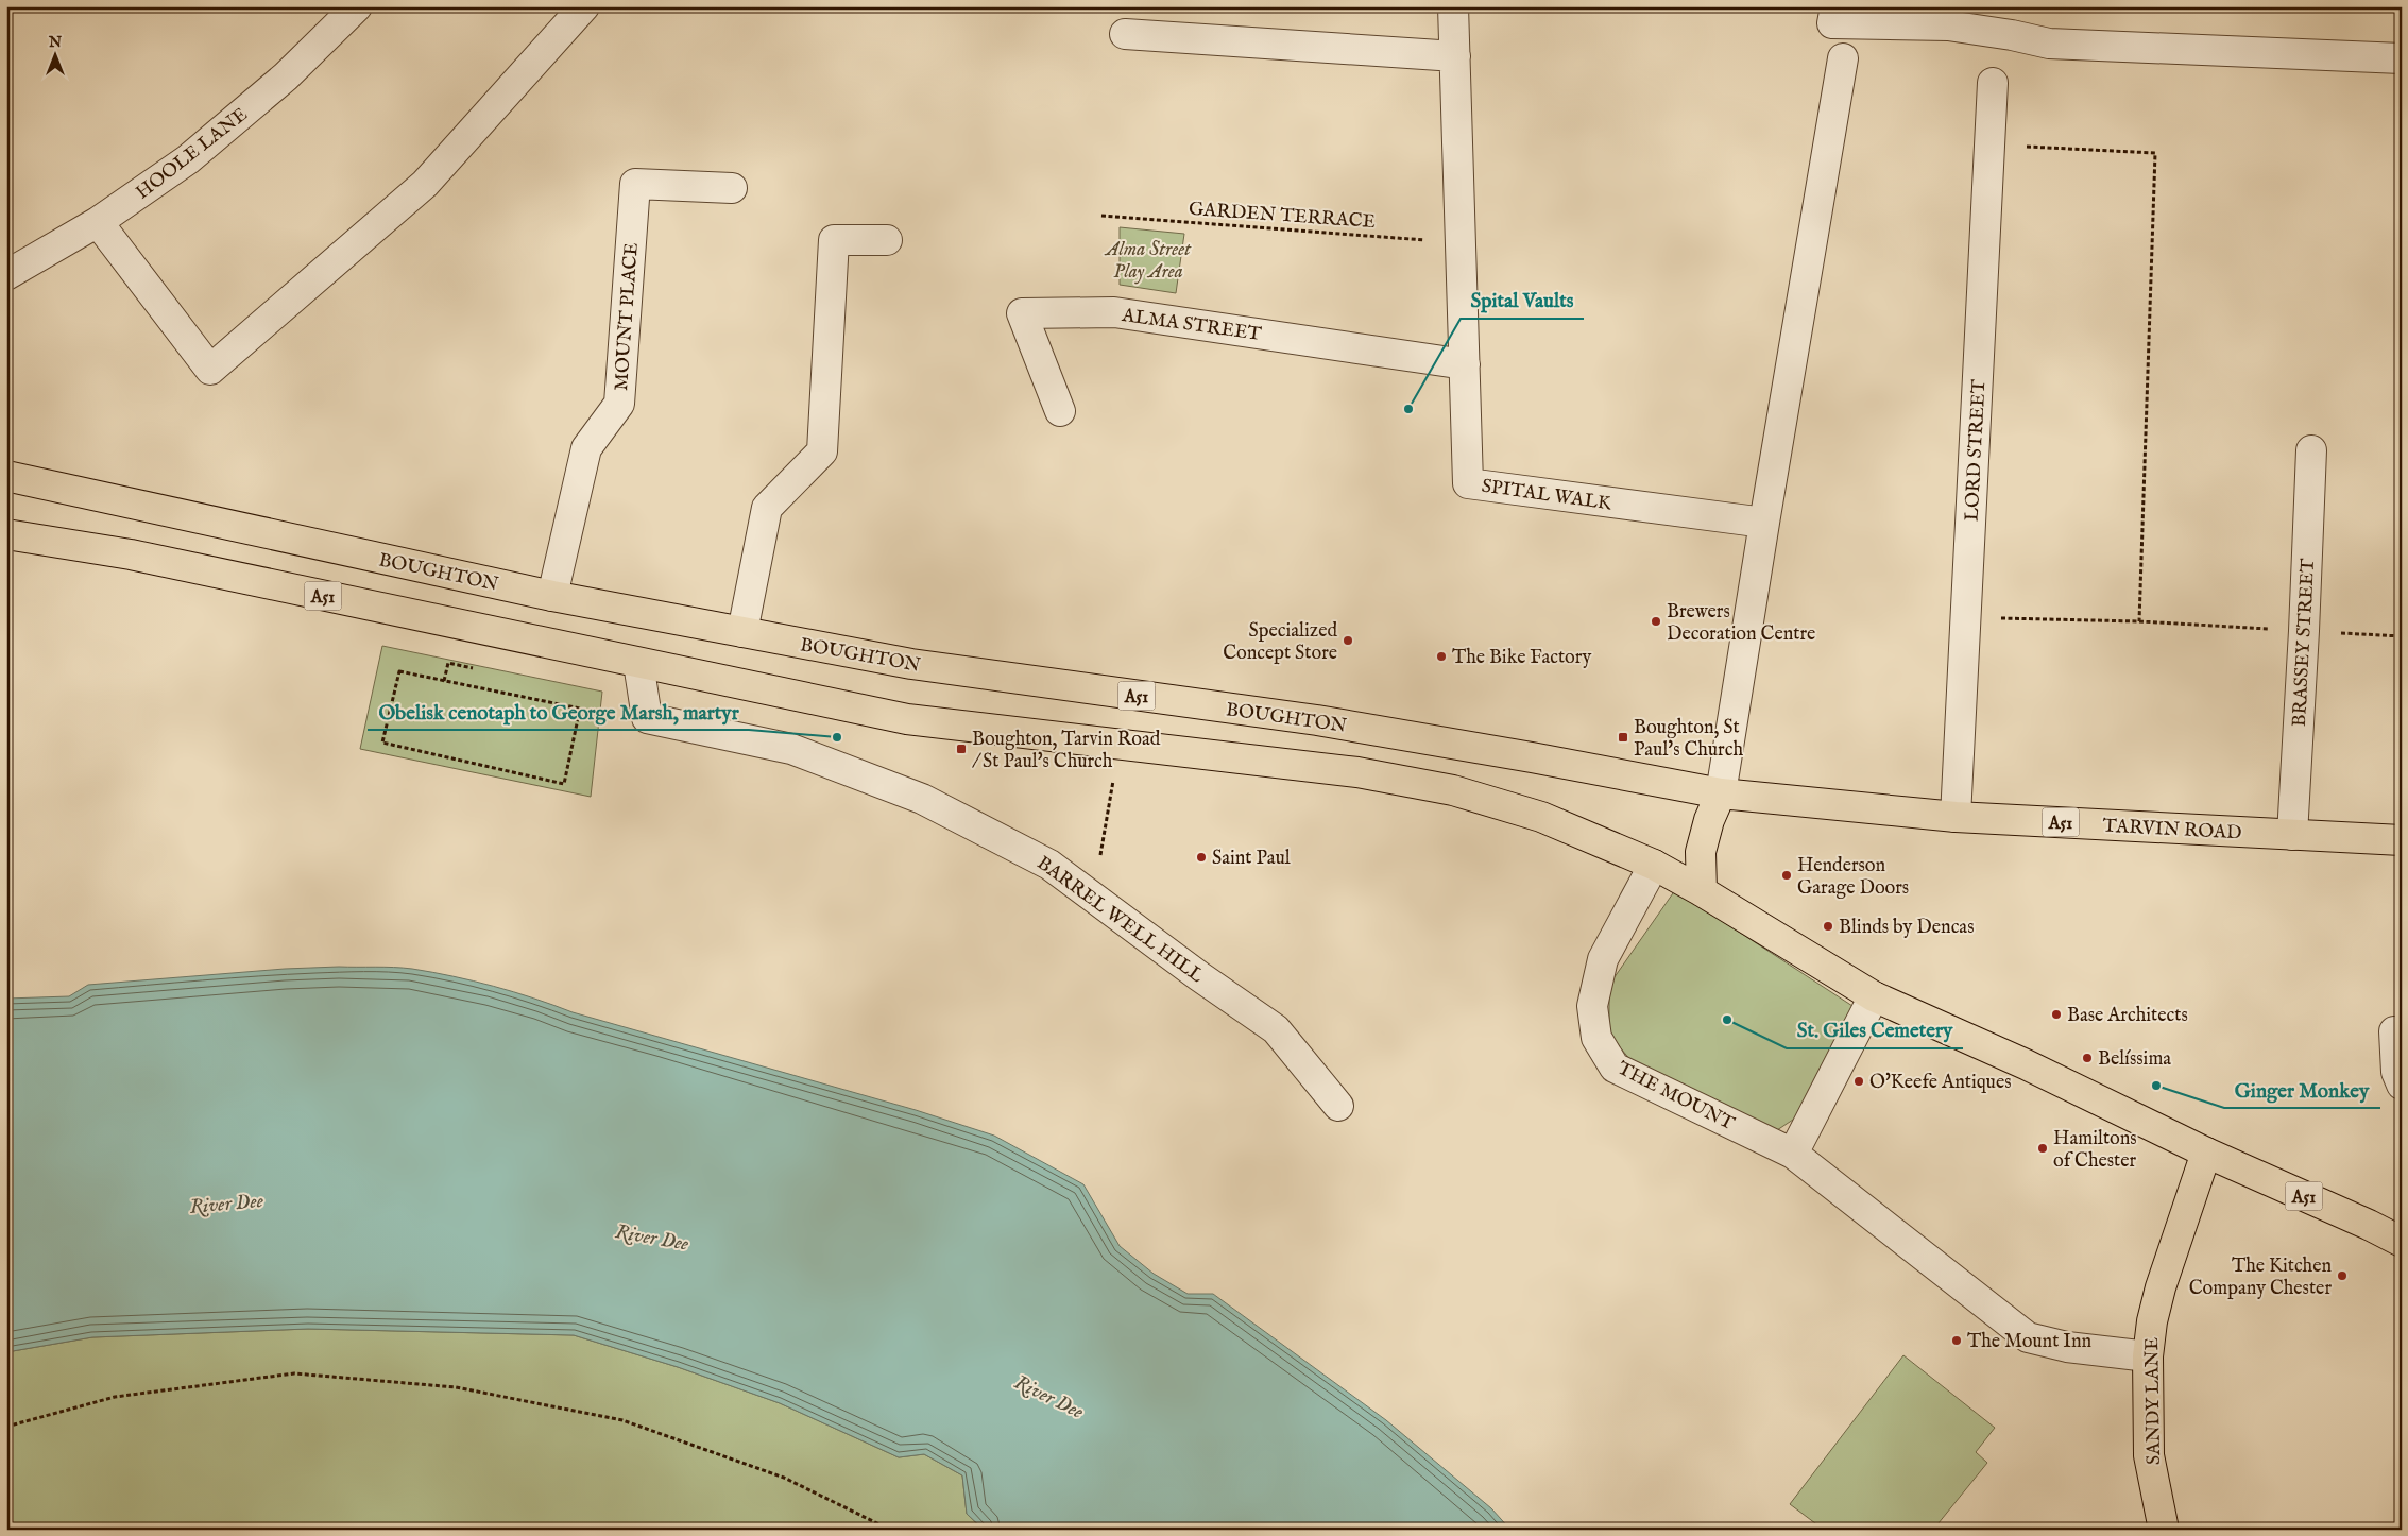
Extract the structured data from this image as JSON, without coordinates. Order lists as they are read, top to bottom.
{
  "streets": {
    "main road": [
      "BOUGHTON",
      "A51",
      "TARVIN ROAD",
      "SANDY LANE"
    ],
    "street": [
      "HOOLE LANE",
      "MOUNT PLACE",
      "ALMA STREET",
      "LORD STREET",
      "SPITAL WALK",
      "BRASSEY STREET",
      "BARREL WELL HILL",
      "THE MOUNT"
    ],
    "path": ["GARDEN TERRACE"]
  },
  "crossings": [
    ["GARDEN TERRACE", "SPITAL WALK"],
    ["MOUNT PLACE", "BOUGHTON"],
    ["ALMA STREET", "SPITAL WALK"],
    ["LORD STREET", "TARVIN ROAD"],
    ["BOUGHTON", "TARVIN ROAD"],
    ["A51", "BARREL WELL HILL"],
    ["A51", "THE MOUNT"],
    ["A51", "SANDY LANE"],
    ["BRASSEY STREET", "TARVIN ROAD"],
    ["THE MOUNT", "SANDY LANE"]
  ],
  "water": ["River Dee"],
  "parks": ["Alma Street Play Area"],
  "places": {
    "other": [
      "Spital Vaults",
      "Brewers Decoration Centre",
      "Specialized Concept Store",
      "The Bike Factory",
      "Obelisk cenotaph to George Marsh, martyr",
      "Saint Paul",
      "Henderson Garage Doors",
      "Blinds by Dencas",
      "Base Architects",
      "St. Giles Cemetery",
      "Belíssima",
      "O'Keefe Antiques",
      "Ginger Monkey",
      "Hamiltons of Chester",
      "The Kitchen Company Chester",
      "The Mount Inn"
    ],
    "transit": ["Boughton, St Paul's Church", "Boughton, Tarvin Road / St Paul's Church"]
  },
  "north": "top"
}
